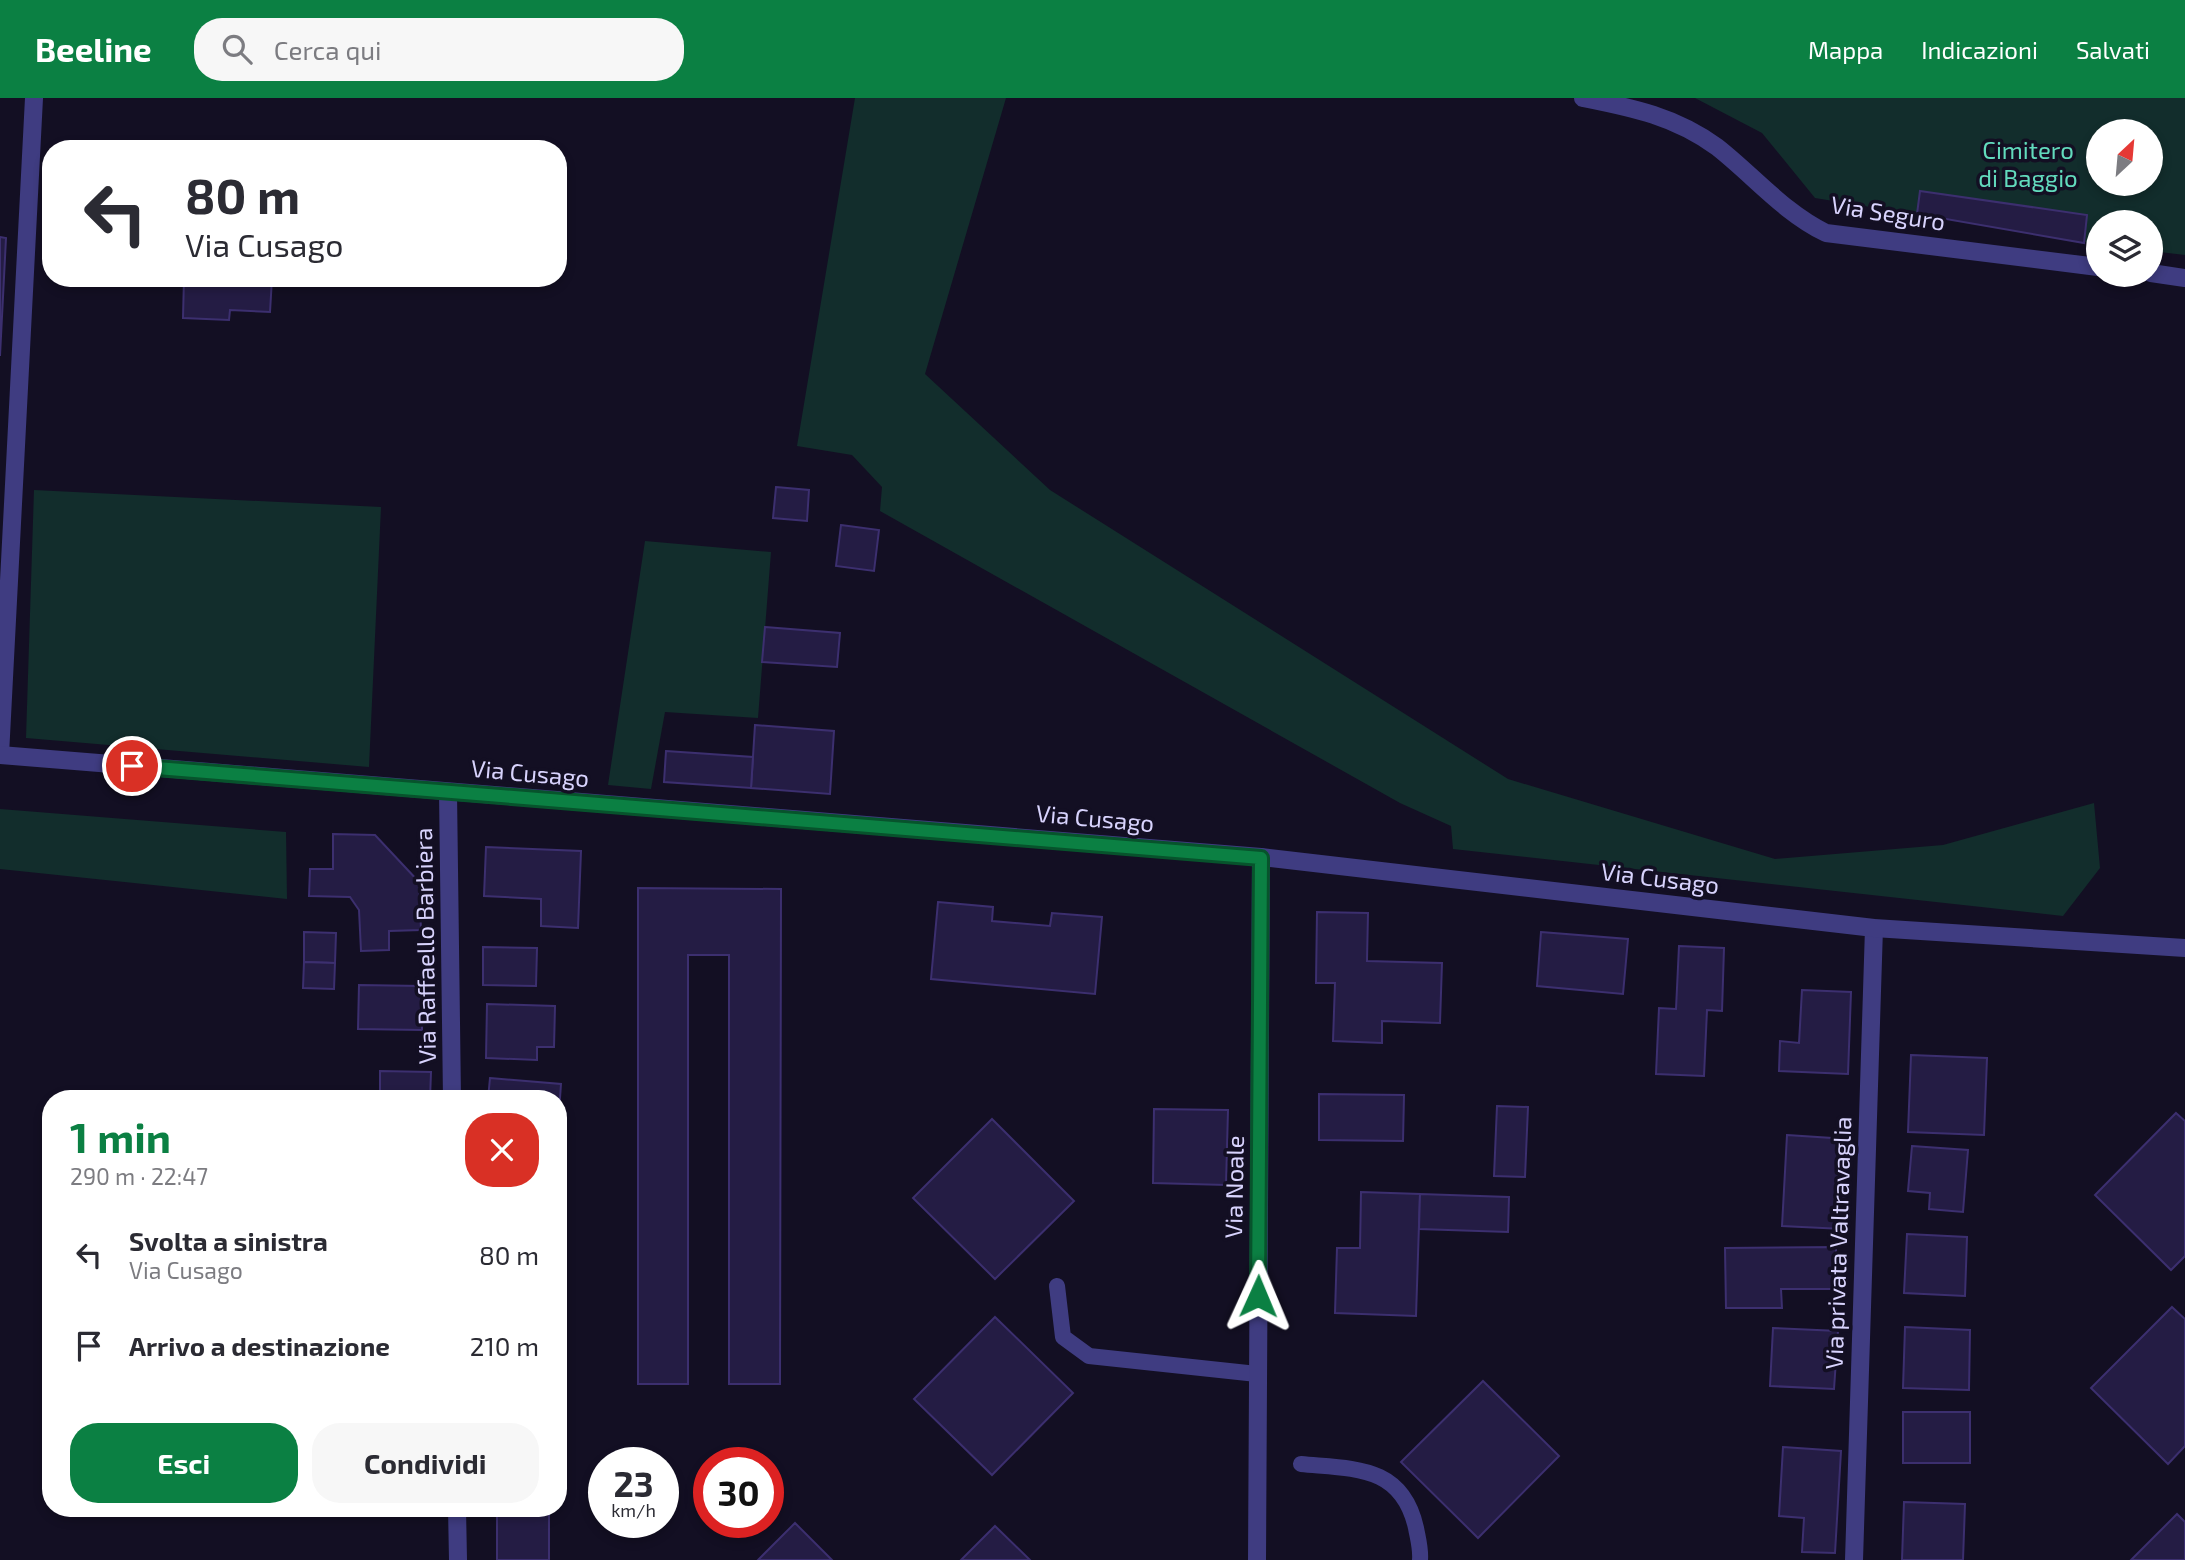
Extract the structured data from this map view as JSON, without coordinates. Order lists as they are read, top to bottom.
{
  "streets": {
    "street": [
      "Via Seguro",
      "Via Cusago",
      "Via Raffaello Barbiera",
      "Via Noale",
      "Via privata Valtravaglia"
    ]
  },
  "crossings": [
    ["Via Cusago", "Via Raffaello Barbiera"],
    ["Via Cusago", "Via Noale"],
    ["Via Cusago", "Via privata Valtravaglia"]
  ],
  "parks": ["Cimitero di Baggio"],
  "north": "top right",
  "page": {
    "header": "Beeline",
    "search": "Cerca qui",
    "nav": ["Mappa", "Indicazioni", "Salvati"],
    "turn": ["80 m", "Via Cusago"],
    "heading": ["1 min", "290 m · 22:47"],
    "list": [
      {
        "name": "Svolta a sinistra",
        "note": "Via Cusago",
        "value": "80 m"
      },
      {
        "name": "Arrivo a destinazione",
        "value": "210 m"
      }
    ],
    "buttons": ["Esci", "Condividi"],
    "speed": "23 km/h",
    "limit": "30"
  }
}
